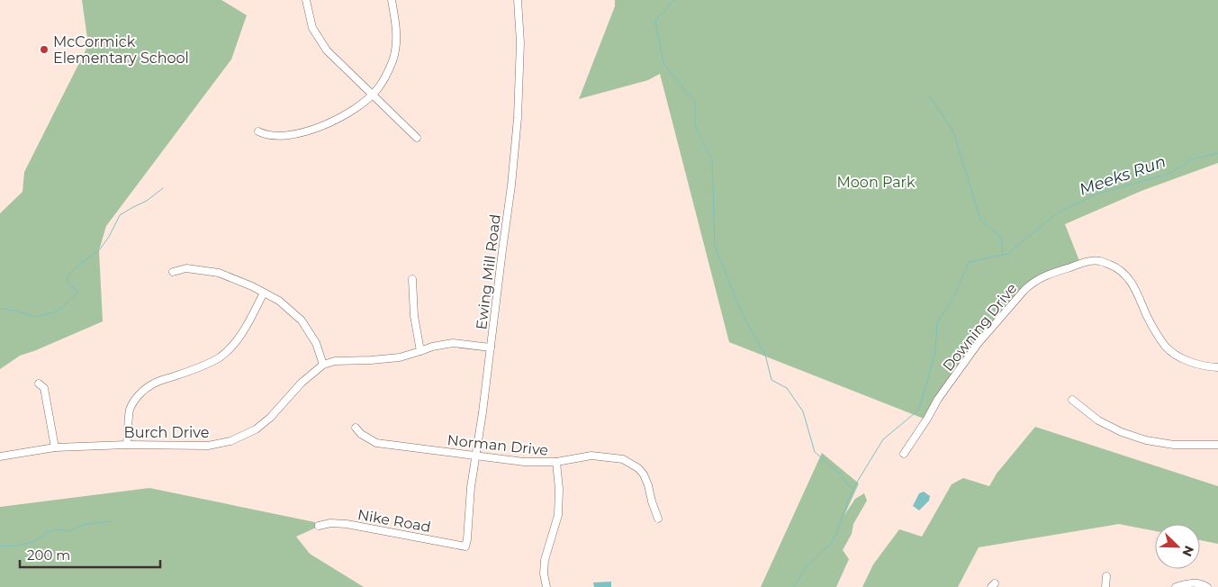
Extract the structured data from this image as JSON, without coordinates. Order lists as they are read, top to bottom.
{
  "streets": {
    "street": [
      "Ewing Mill Road",
      "Downing Drive",
      "Burch Drive",
      "Norman Drive",
      "Nike Road"
    ]
  },
  "crossings": [
    ["Ewing Mill Road", "Burch Drive"],
    ["Ewing Mill Road", "Norman Drive"],
    ["Ewing Mill Road", "Nike Road"]
  ],
  "water": ["Meeks Run"],
  "parks": ["Moon Park"],
  "places": ["McCormick Elementary School"],
  "scale_bar": "200 m",
  "north": "bottom right"
}
